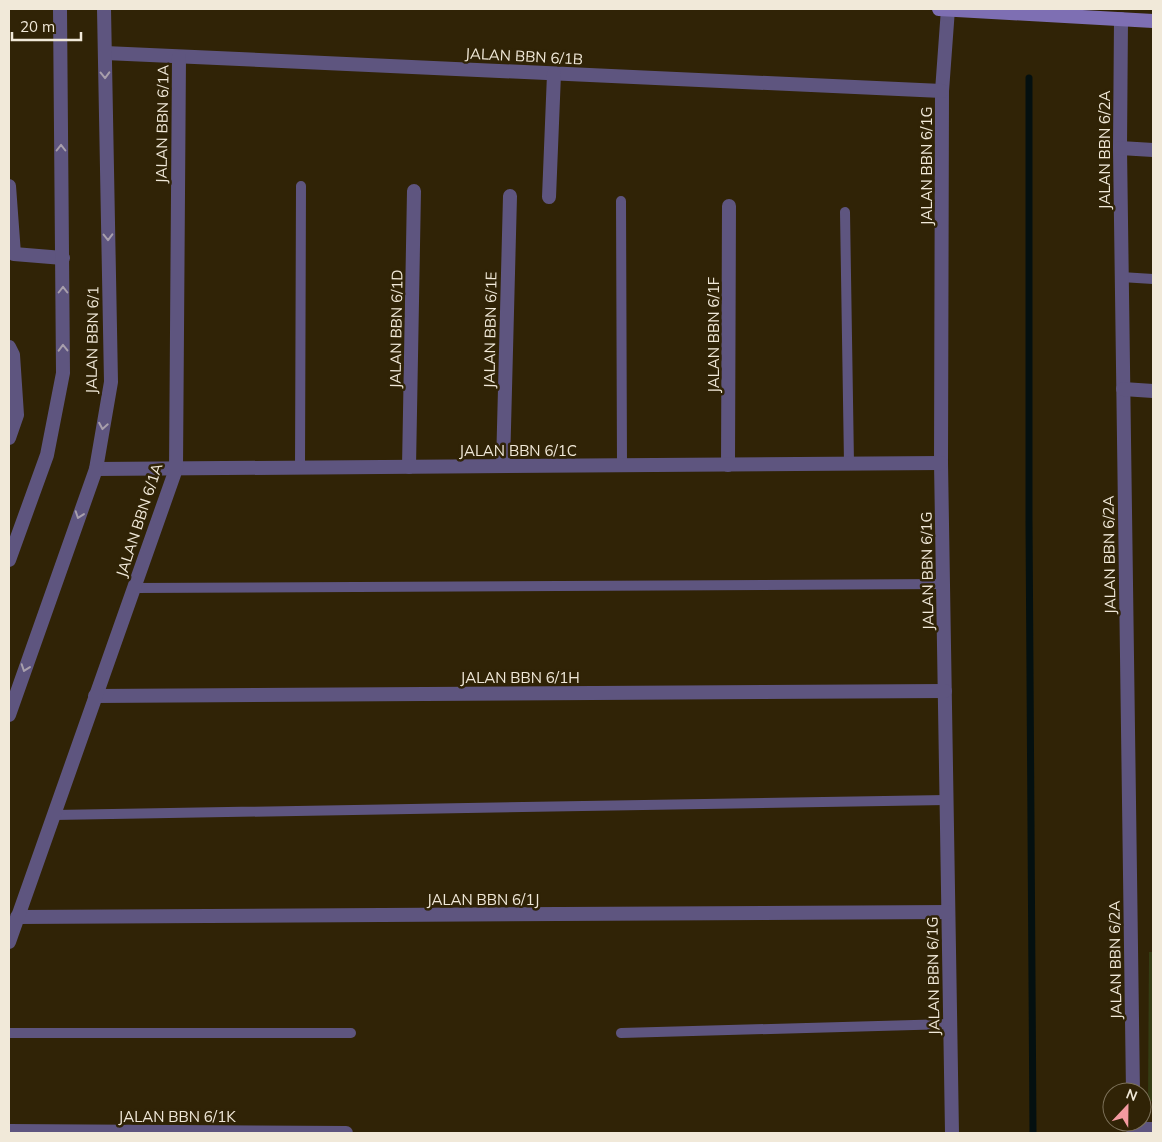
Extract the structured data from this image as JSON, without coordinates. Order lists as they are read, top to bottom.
{
  "streets": {
    "street": [
      "JALAN BBN 6/1B",
      "JALAN BBN 6/1A",
      "JALAN BBN 6/2A",
      "JALAN BBN 6/1G",
      "JALAN BBN 6/1D",
      "JALAN BBN 6/1E",
      "JALAN BBN 6/1F",
      "JALAN BBN 6/1",
      "JALAN BBN 6/1C",
      "JALAN BBN 6/1H",
      "JALAN BBN 6/1J",
      "JALAN BBN 6/1K"
    ]
  },
  "crossings": [
    ["JALAN BBN 6/1B", "JALAN BBN 6/1A"],
    ["JALAN BBN 6/1B", "JALAN BBN 6/1G"],
    ["JALAN BBN 6/1B", "JALAN BBN 6/1"],
    ["JALAN BBN 6/1A", "JALAN BBN 6/1C"],
    ["JALAN BBN 6/1A", "JALAN BBN 6/1H"],
    ["JALAN BBN 6/1A", "JALAN BBN 6/1J"],
    ["JALAN BBN 6/1G", "JALAN BBN 6/1C"],
    ["JALAN BBN 6/1G", "JALAN BBN 6/1H"],
    ["JALAN BBN 6/1G", "JALAN BBN 6/1J"],
    ["JALAN BBN 6/1D", "JALAN BBN 6/1C"],
    ["JALAN BBN 6/1E", "JALAN BBN 6/1C"],
    ["JALAN BBN 6/1F", "JALAN BBN 6/1C"],
    ["JALAN BBN 6/1", "JALAN BBN 6/1C"]
  ],
  "scale_bar": "20 m",
  "north": "top"
}
